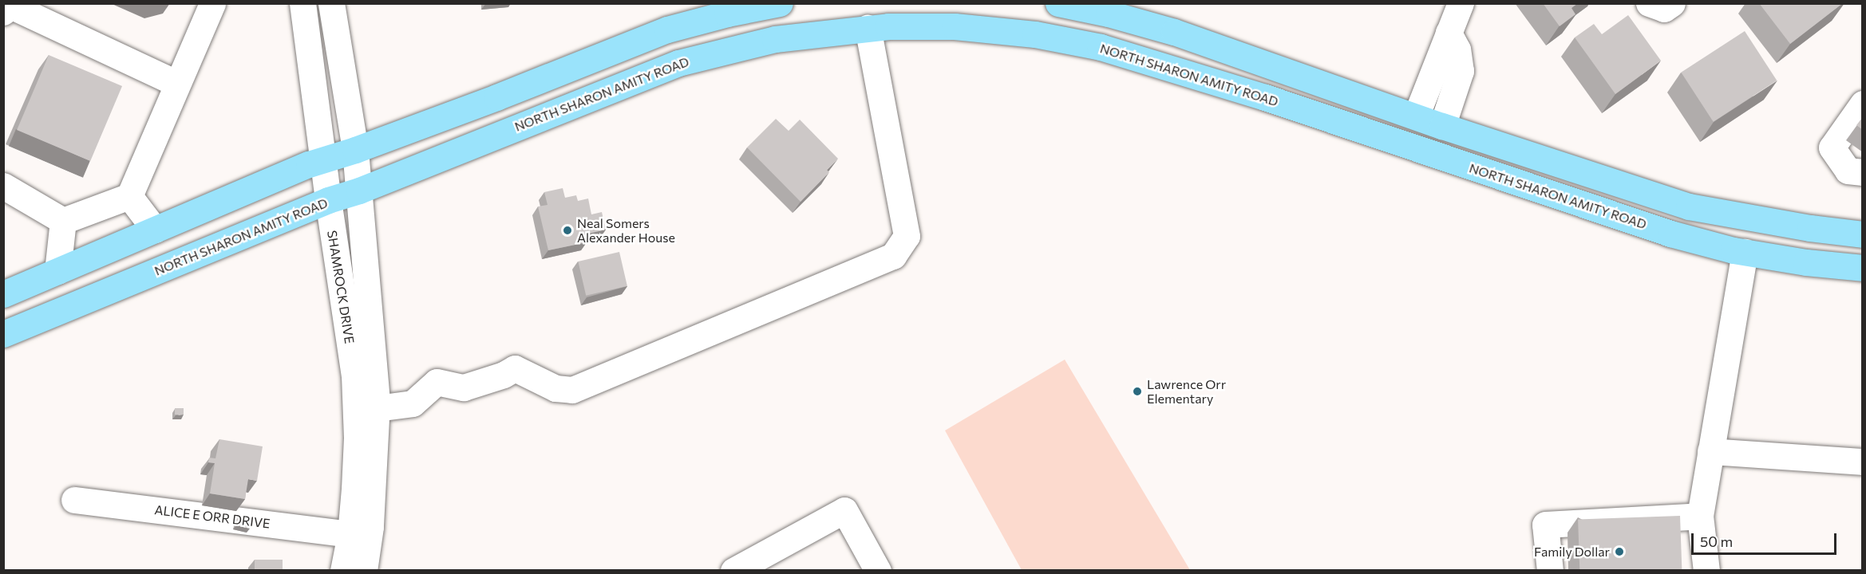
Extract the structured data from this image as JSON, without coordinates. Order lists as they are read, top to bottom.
{
  "streets": {
    "main road": ["NORTH SHARON AMITY ROAD"],
    "street": ["SHAMROCK DRIVE", "ALICE E ORR DRIVE"]
  },
  "crossings": [
    ["NORTH SHARON AMITY ROAD", "SHAMROCK DRIVE"],
    ["SHAMROCK DRIVE", "ALICE E ORR DRIVE"]
  ],
  "places": ["Neal Somers Alexander House", "Lawrence Orr Elementary", "Family Dollar"],
  "scale_bar": "50 m"
}
